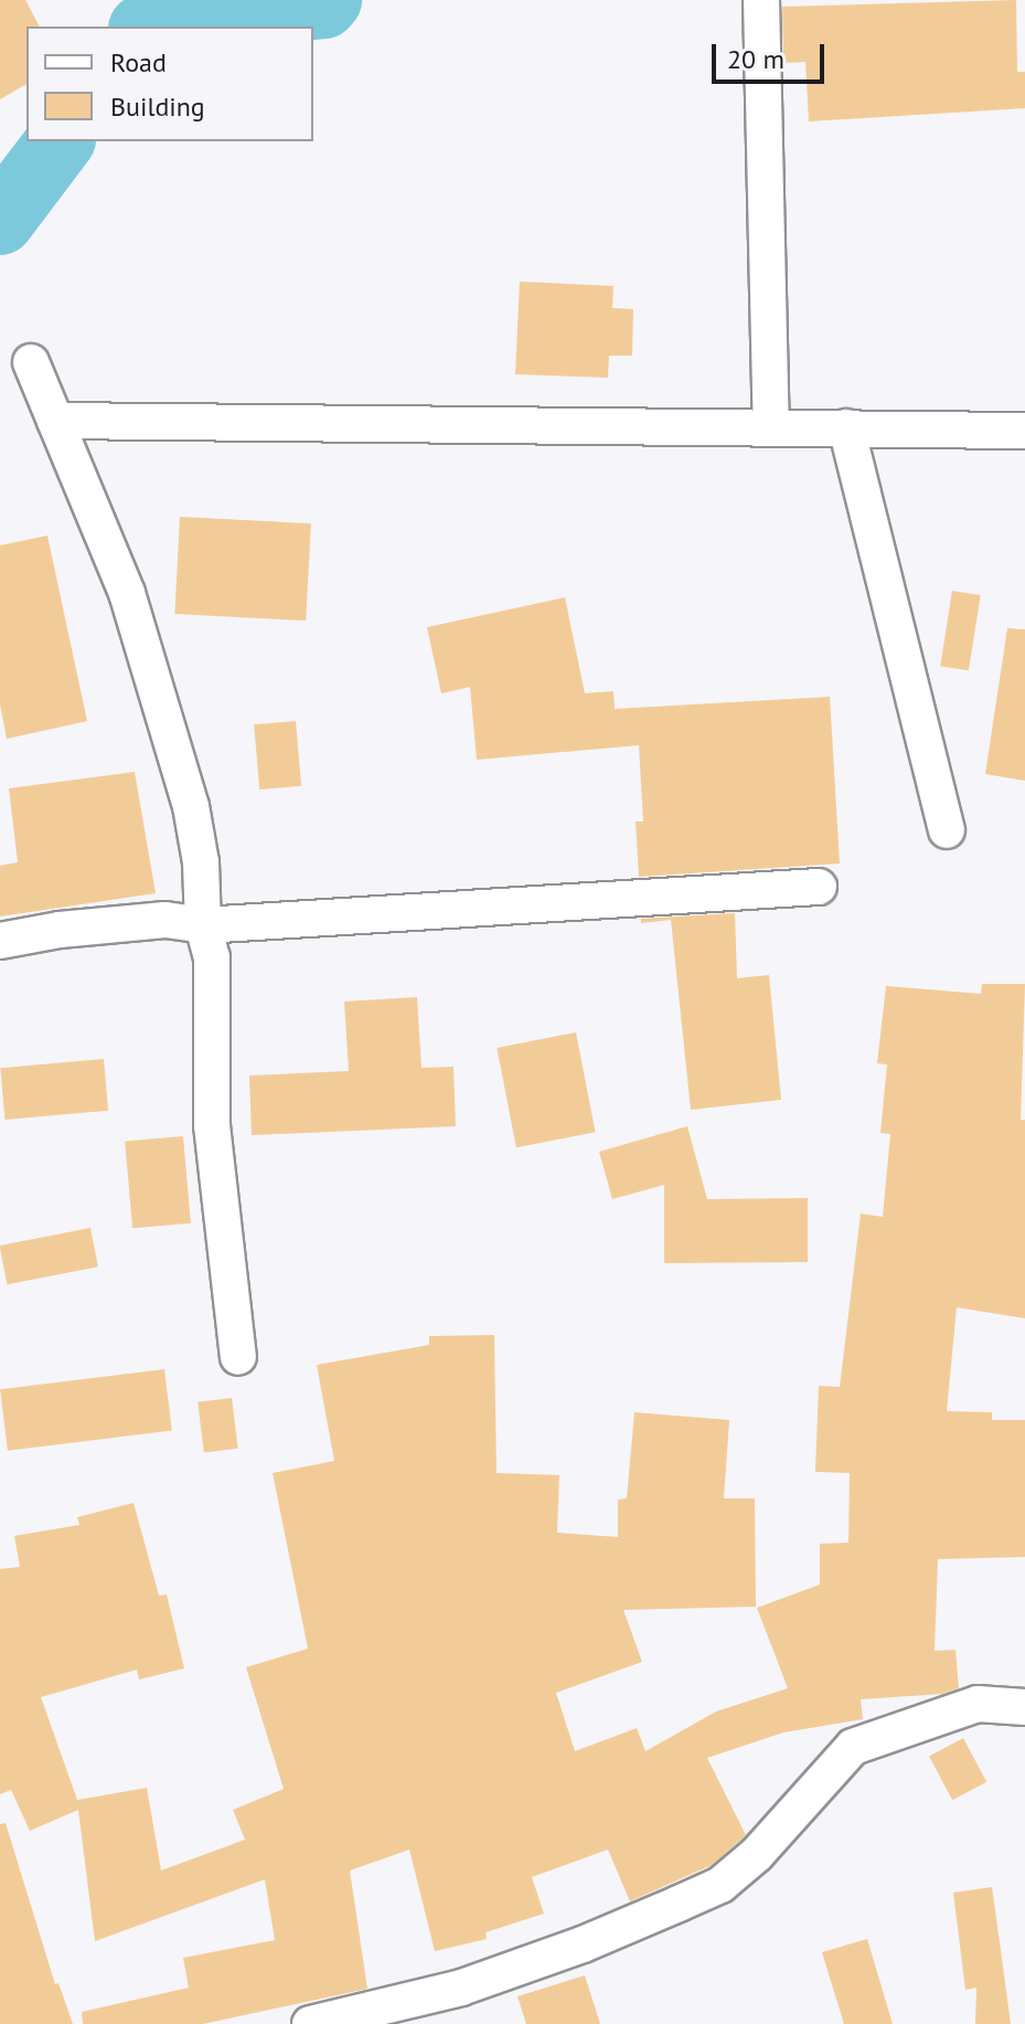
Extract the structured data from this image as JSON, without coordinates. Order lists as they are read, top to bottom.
{
  "legend": ["Road", "Building"],
  "scale_bar": "20 m"
}
